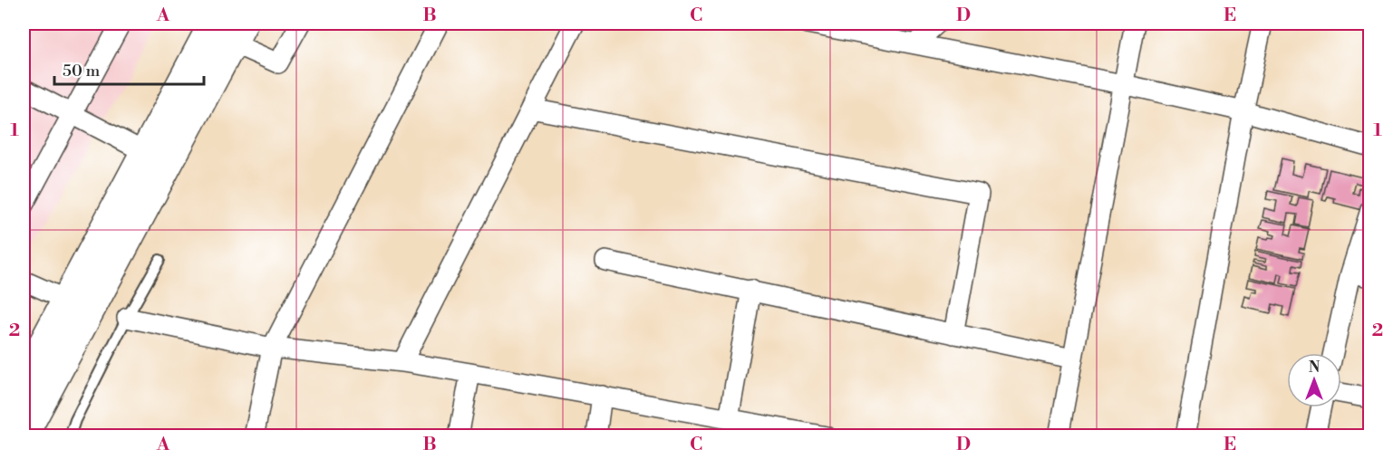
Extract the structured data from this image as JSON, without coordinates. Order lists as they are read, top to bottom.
{
  "scale_bar": "50 m",
  "north": "top",
  "grid": {
    "columns": [
      "A",
      "B",
      "C",
      "D",
      "E"
    ],
    "rows": ["1", "2"]
  }
}
